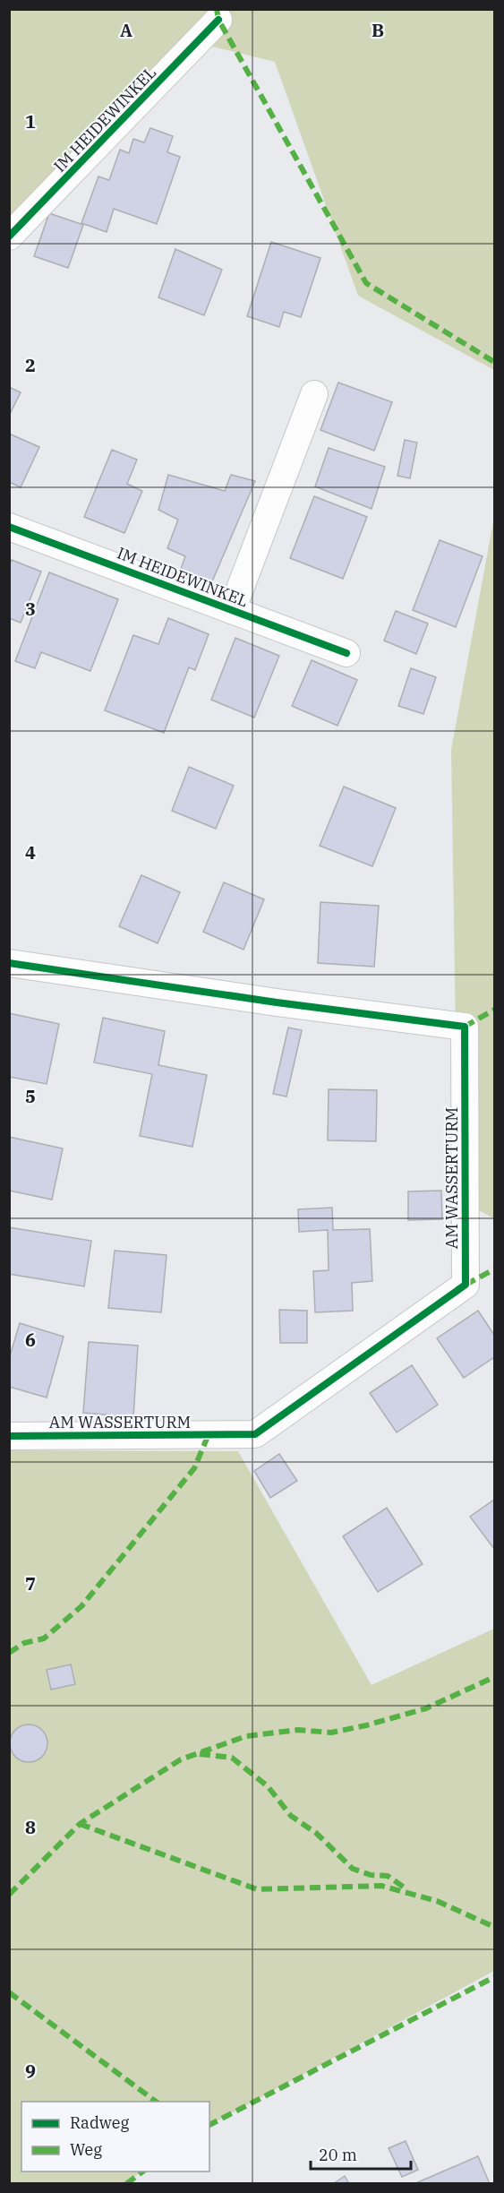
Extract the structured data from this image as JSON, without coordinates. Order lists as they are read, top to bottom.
{
  "streets": {
    "street": ["IM HEIDEWINKEL", "AM WASSERTURM"]
  },
  "legend": ["Radweg", "Weg"],
  "scale_bar": "20 m",
  "grid": {
    "columns": ["A", "B"],
    "rows": [
      "1",
      "2",
      "3",
      "4",
      "5",
      "6",
      "7",
      "8",
      "9"
    ]
  }
}
